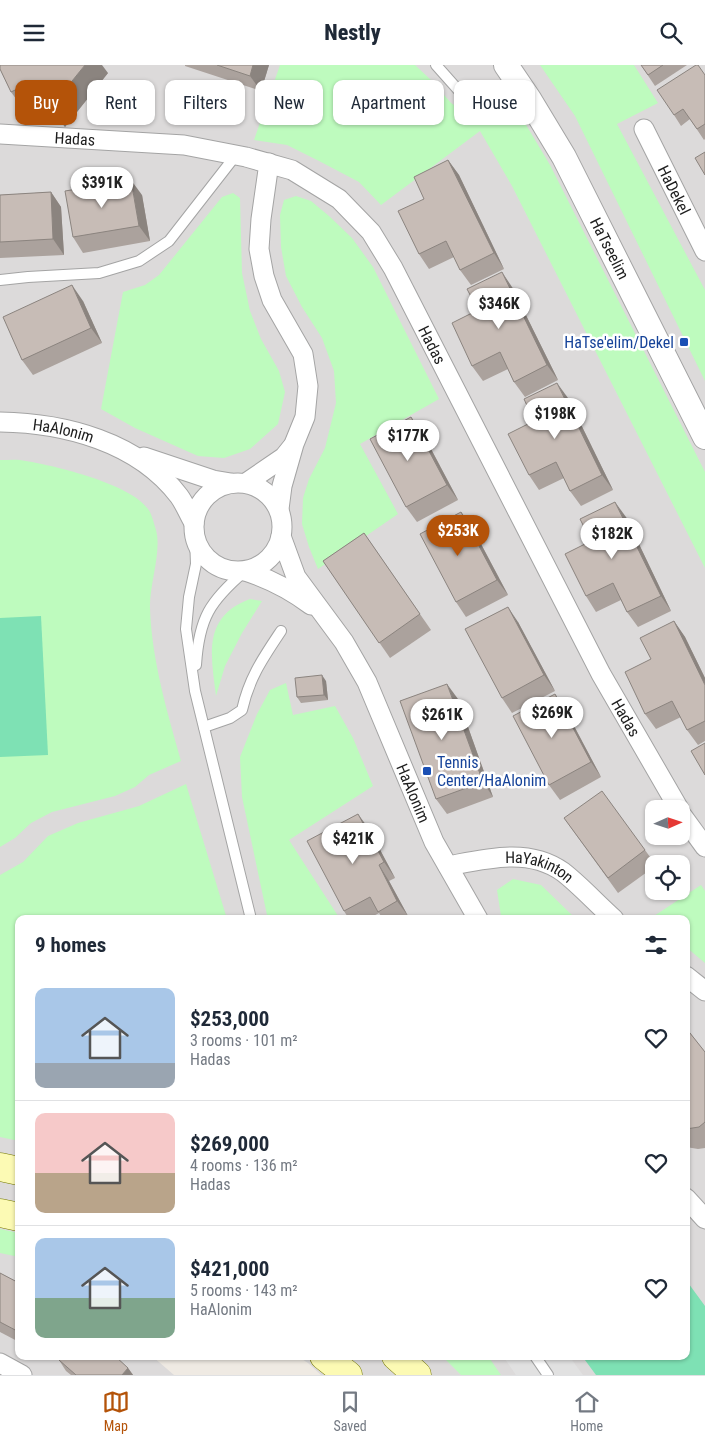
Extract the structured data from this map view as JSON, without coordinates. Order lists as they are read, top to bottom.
{
  "streets": {
    "street": [
      "Hadas",
      "HaDekel",
      "HaTseelim",
      "HaAlonim",
      "HaYakinton"
    ]
  },
  "crossings": [
    ["HaAlonim", "HaYakinton"]
  ],
  "places": {
    "transit": ["HaTse'elim/Dekel", "Tennis Center/HaAlonim"]
  },
  "north": "right",
  "page": {
    "header": "Nestly",
    "chip": [
      "Buy",
      "Rent",
      "Filters",
      "New",
      "Apartment",
      "House"
    ],
    "price": [
      "$391K",
      "$346K",
      "$198K",
      "$177K",
      "$253K",
      "$182K",
      "$269K",
      "$261K",
      "$421K"
    ],
    "heading": "9 homes",
    "list": [
      {
        "name": "$253,000",
        "note": "3 rooms · 101 m² · Hadas"
      },
      {
        "name": "$269,000",
        "note": "4 rooms · 136 m² · Hadas"
      },
      {
        "name": "$421,000",
        "note": "5 rooms · 143 m² · HaAlonim"
      }
    ],
    "tabs": ["Map", "Saved", "Home"]
  }
}
